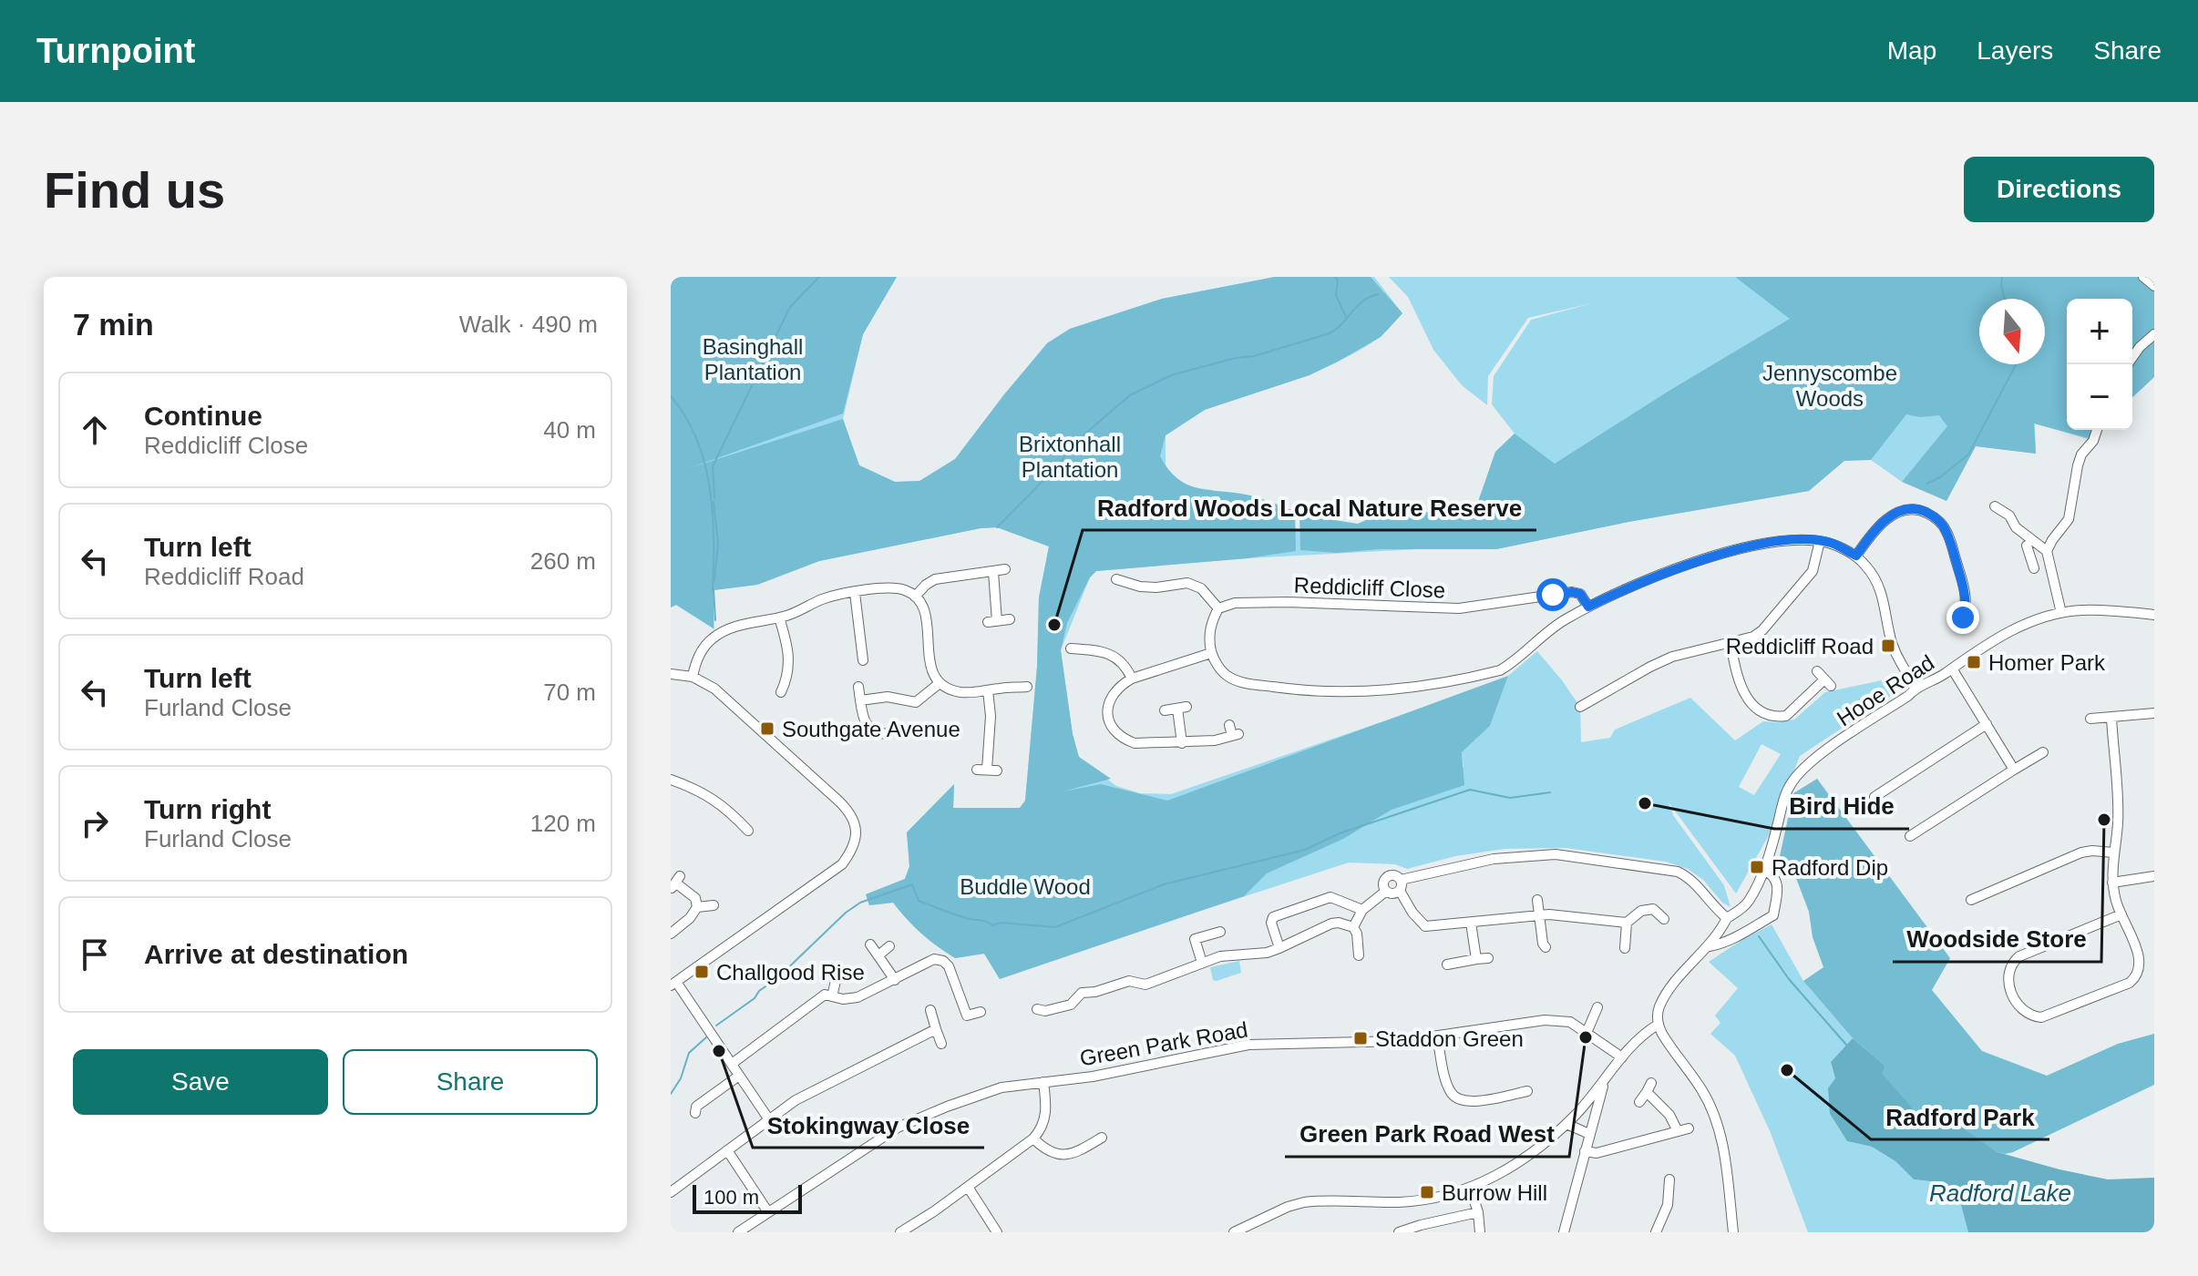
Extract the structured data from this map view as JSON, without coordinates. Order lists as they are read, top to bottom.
{
  "streets": {
    "street": ["Reddicliff Close", "Hooe Road", "Green Park Road"]
  },
  "water": ["Radford Lake"],
  "parks": [
    "Basinghall Plantation",
    "Jennyscombe Woods",
    "Brixtonhall Plantation",
    "Buddle Wood"
  ],
  "places": {
    "other": [
      "Radford Woods Local Nature Reserve",
      "Bird Hide",
      "Woodside Store",
      "Green Park Road West",
      "Stokingway Close",
      "Radford Park"
    ],
    "transit": [
      "Reddicliff Road",
      "Homer Park",
      "Southgate Avenue",
      "Radford Dip",
      "Challgood Rise",
      "Staddon Green",
      "Burrow Hill"
    ]
  },
  "scale_bar": "100 m",
  "north": "bottom",
  "page": {
    "header": "Turnpoint",
    "nav": ["Map", "Layers", "Share"],
    "buttons": [
      "Directions",
      ["Save", "Share"]
    ],
    "title": "Find us",
    "heading": ["7 min", "Walk · 490 m"],
    "map_buttons": ["+", "−"],
    "list": [
      ["Continue", "Reddicliff Close", "40 m"],
      ["Turn left", "Reddicliff Road", "260 m"],
      ["Turn left", "Furland Close", "70 m"],
      ["Turn right", "Furland Close", "120 m"],
      "Arrive at destination"
    ],
    "scale": "100 m"
  }
}
